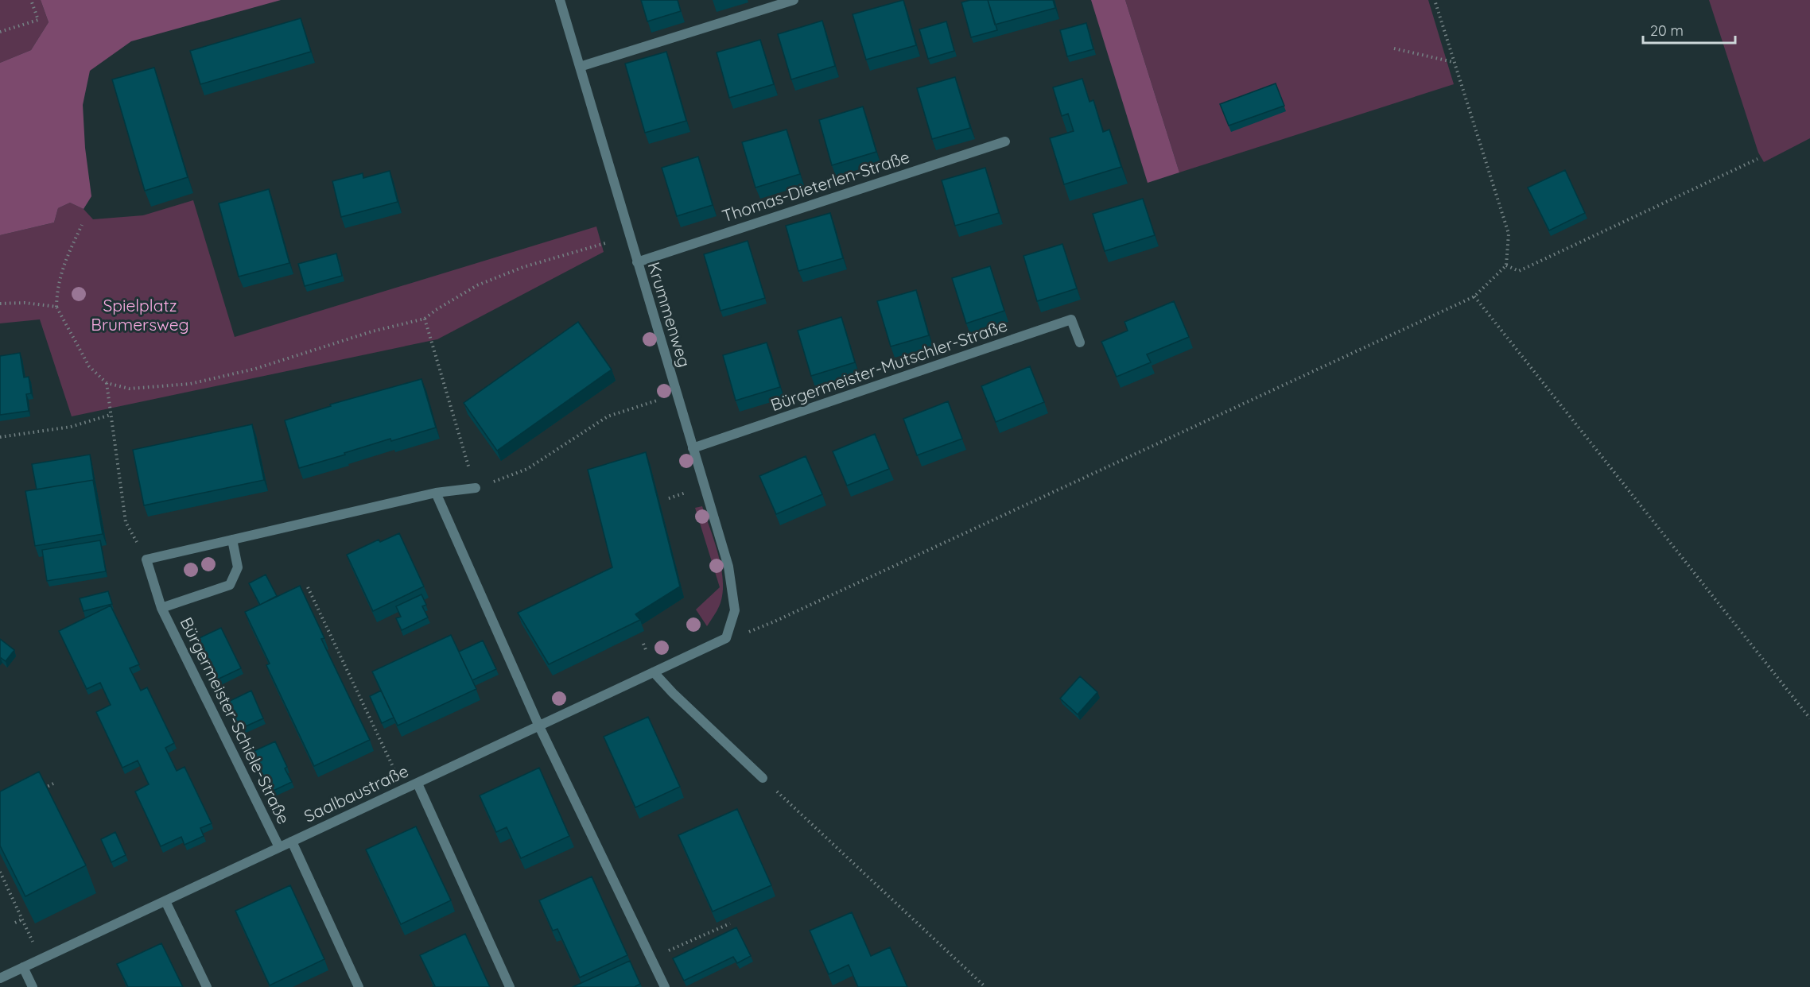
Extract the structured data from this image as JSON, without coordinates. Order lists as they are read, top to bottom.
{
  "streets": {
    "street": [
      "Thomas-Dieterlen-Straße",
      "Krummenweg",
      "Bürgermeister-Mutschler-Straße",
      "Bürgermeister-Schiele-Straße",
      "Saalbaustraße"
    ]
  },
  "crossings": [
    ["Thomas-Dieterlen-Straße", "Krummenweg"],
    ["Krummenweg", "Bürgermeister-Mutschler-Straße"],
    ["Krummenweg", "Saalbaustraße"],
    ["Bürgermeister-Schiele-Straße", "Saalbaustraße"]
  ],
  "parks": ["Spielplatz Brumersweg"],
  "scale_bar": "20 m"
}
